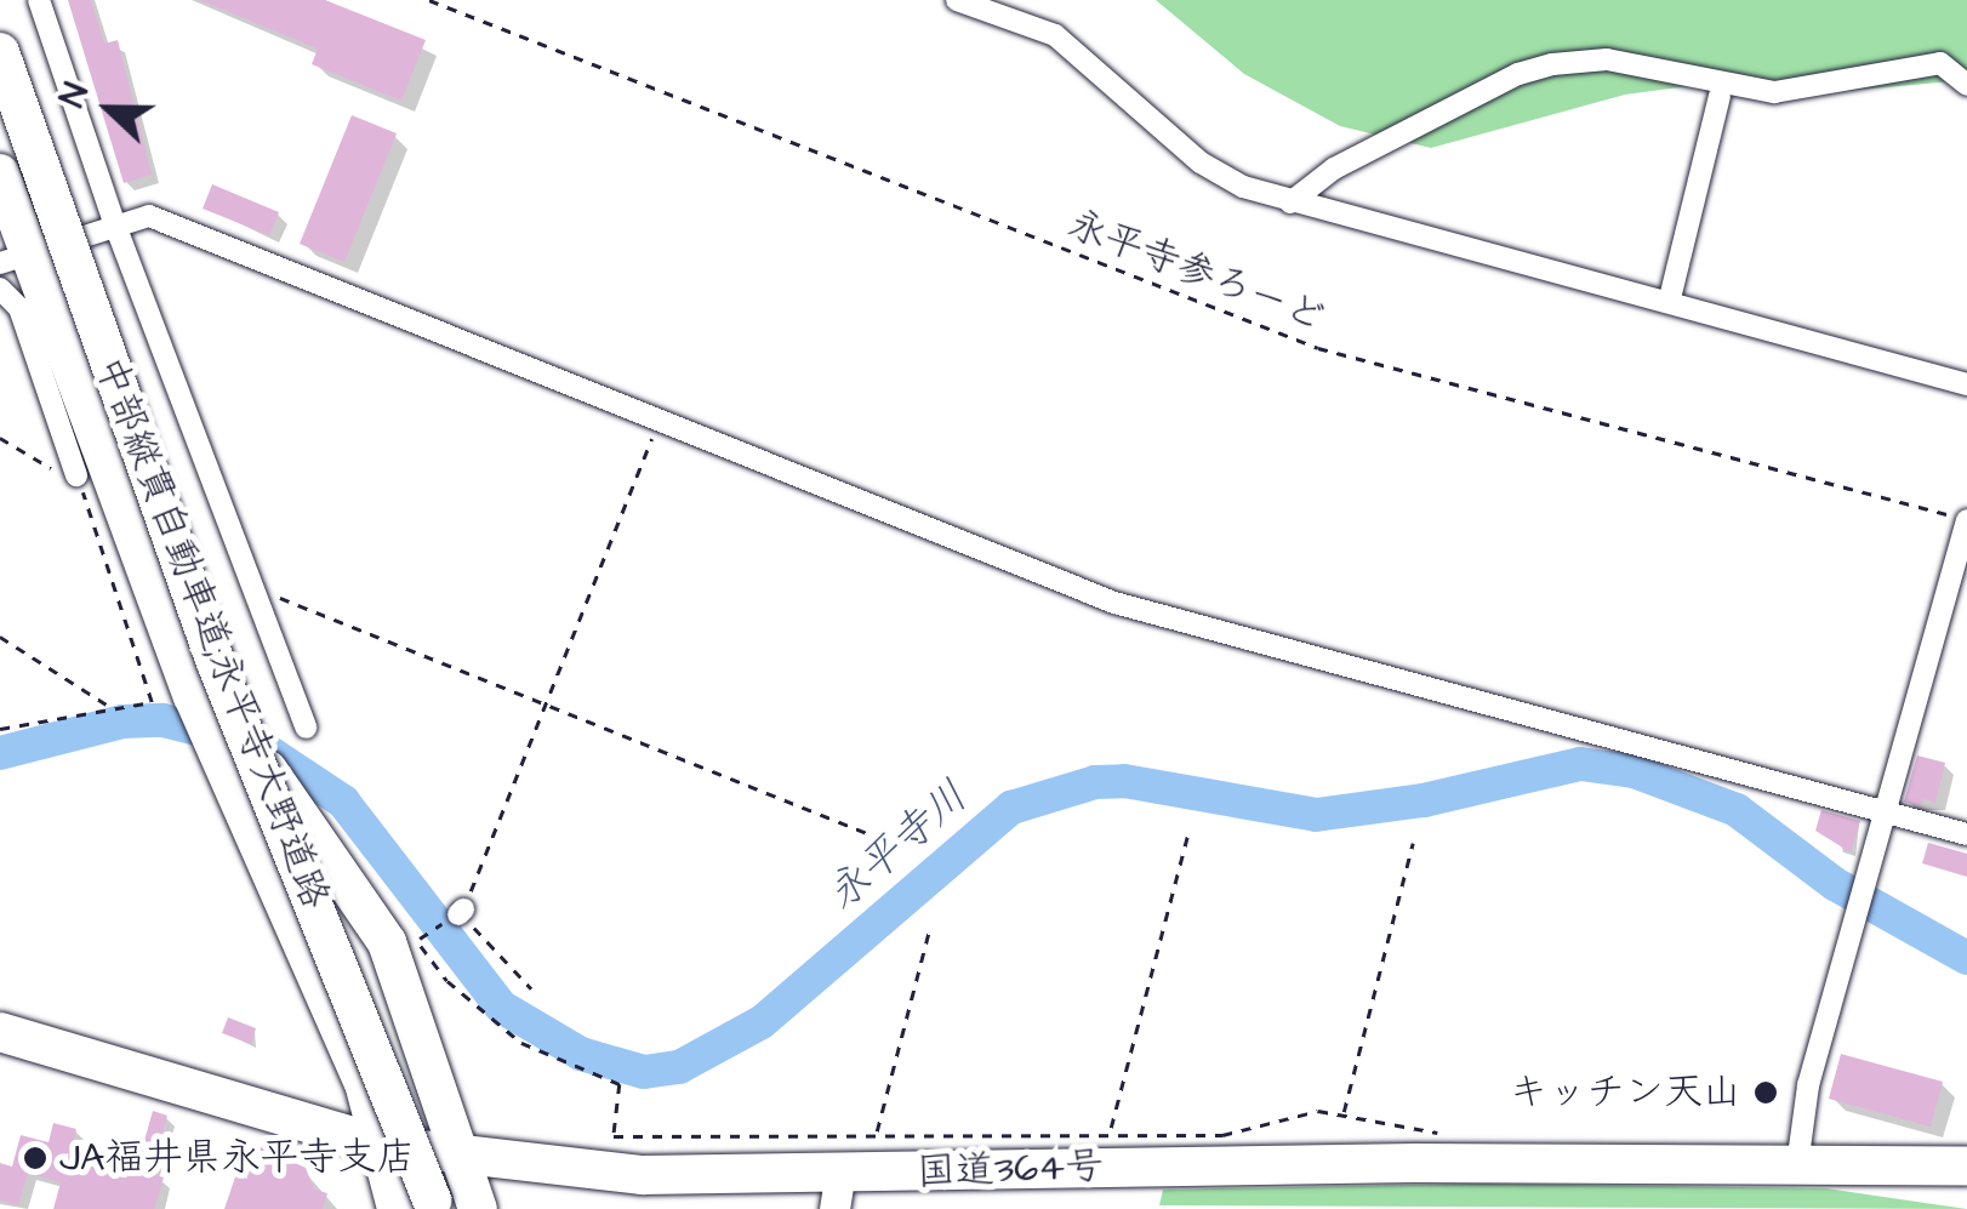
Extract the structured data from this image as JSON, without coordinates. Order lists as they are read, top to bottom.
{
  "streets": {
    "highway": ["中部縦貫自動車道;永平寺大野道路", "国道364号"],
    "path": ["永平寺参ろーど"]
  },
  "water": ["永平寺川"],
  "places": ["キッチン天山", "JA福井県永平寺支店"],
  "north": "left"
}
